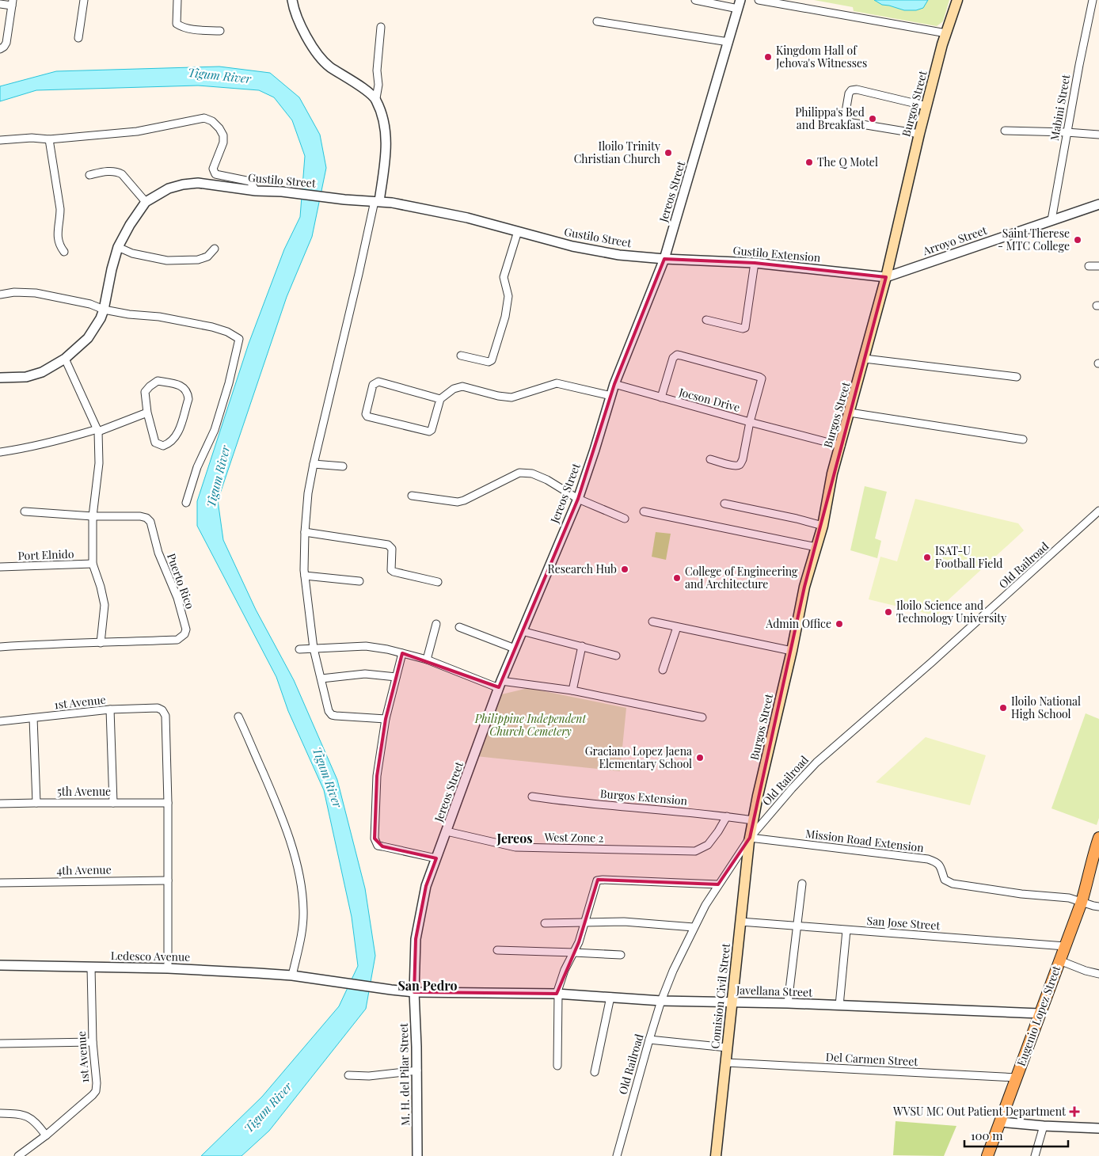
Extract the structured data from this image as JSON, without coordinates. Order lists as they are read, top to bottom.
{
  "streets": {
    "main road": ["Burgos Street", "Comision Civil Street", "Eugenio Lopez Street"],
    "street": [
      "Mabini Street",
      "Gustilo Street",
      "Jereos Street",
      "Arroyo Street",
      "Gustilo Extension",
      "Jocson Drive",
      "Port Elnido",
      "Old Railroad",
      "Puerto Rico",
      "1st Avenue",
      "5th Avenue",
      "Burgos Extension",
      "West Zone 2",
      "Mission Road Extension",
      "4th Avenue",
      "San Jose Street",
      "Ledesco Avenue",
      "Javellana Street",
      "Del Carmen Street",
      "M. H. del Pilar Street"
    ]
  },
  "crossings": [
    ["Burgos Street", "Arroyo Street"],
    ["Burgos Street", "Gustilo Extension"],
    ["Burgos Street", "Old Railroad"],
    ["Burgos Street", "Burgos Extension"],
    ["Burgos Street", "Mission Road Extension"],
    ["Burgos Street", "Comision Civil Street"],
    ["Mabini Street", "Arroyo Street"],
    ["Gustilo Street", "Jereos Street"],
    ["Gustilo Street", "Gustilo Extension"],
    ["Jereos Street", "Gustilo Extension"],
    ["Jereos Street", "Jocson Drive"],
    ["Jereos Street", "West Zone 2"],
    ["Jereos Street", "Javellana Street"],
    ["Jereos Street", "M. H. del Pilar Street"],
    ["Arroyo Street", "Gustilo Extension"],
    ["Old Railroad", "Mission Road Extension"],
    ["Old Railroad", "Javellana Street"],
    ["Old Railroad", "Comision Civil Street"],
    ["1st Avenue", "5th Avenue"],
    ["1st Avenue", "Ledesco Avenue"],
    ["Burgos Extension", "West Zone 2"],
    ["Mission Road Extension", "Comision Civil Street"],
    ["Mission Road Extension", "Eugenio Lopez Street"],
    ["San Jose Street", "Comision Civil Street"],
    ["San Jose Street", "Eugenio Lopez Street"],
    ["Ledesco Avenue", "Javellana Street"],
    ["Javellana Street", "Comision Civil Street"],
    ["Javellana Street", "Eugenio Lopez Street"],
    ["Javellana Street", "M. H. del Pilar Street"],
    ["Comision Civil Street", "Del Carmen Street"],
    ["Eugenio Lopez Street", "Del Carmen Street"]
  ],
  "districts": ["Jereos", "San Pedro"],
  "water": ["Tigum River"],
  "parks": ["Philippine Independent Church Cemetery"],
  "places": {
    "other": [
      "Kingdom Hall of Jehova's Witnesses",
      "Philippa's Bed and Breakfast",
      "Iloilo Trinity Christian Church",
      "The Q Motel",
      "Saint Therese - MTC College",
      "ISAT-U Football Field",
      "Research Hub",
      "College of Engineering and Architecture",
      "Iloilo Science and Technology University",
      "Admin Office",
      "Iloilo National High School",
      "Graciano Lopez Jaena Elementary School"
    ],
    "health": ["WVSU MC Out Patient Department"]
  },
  "scale_bar": "100 m"
}
